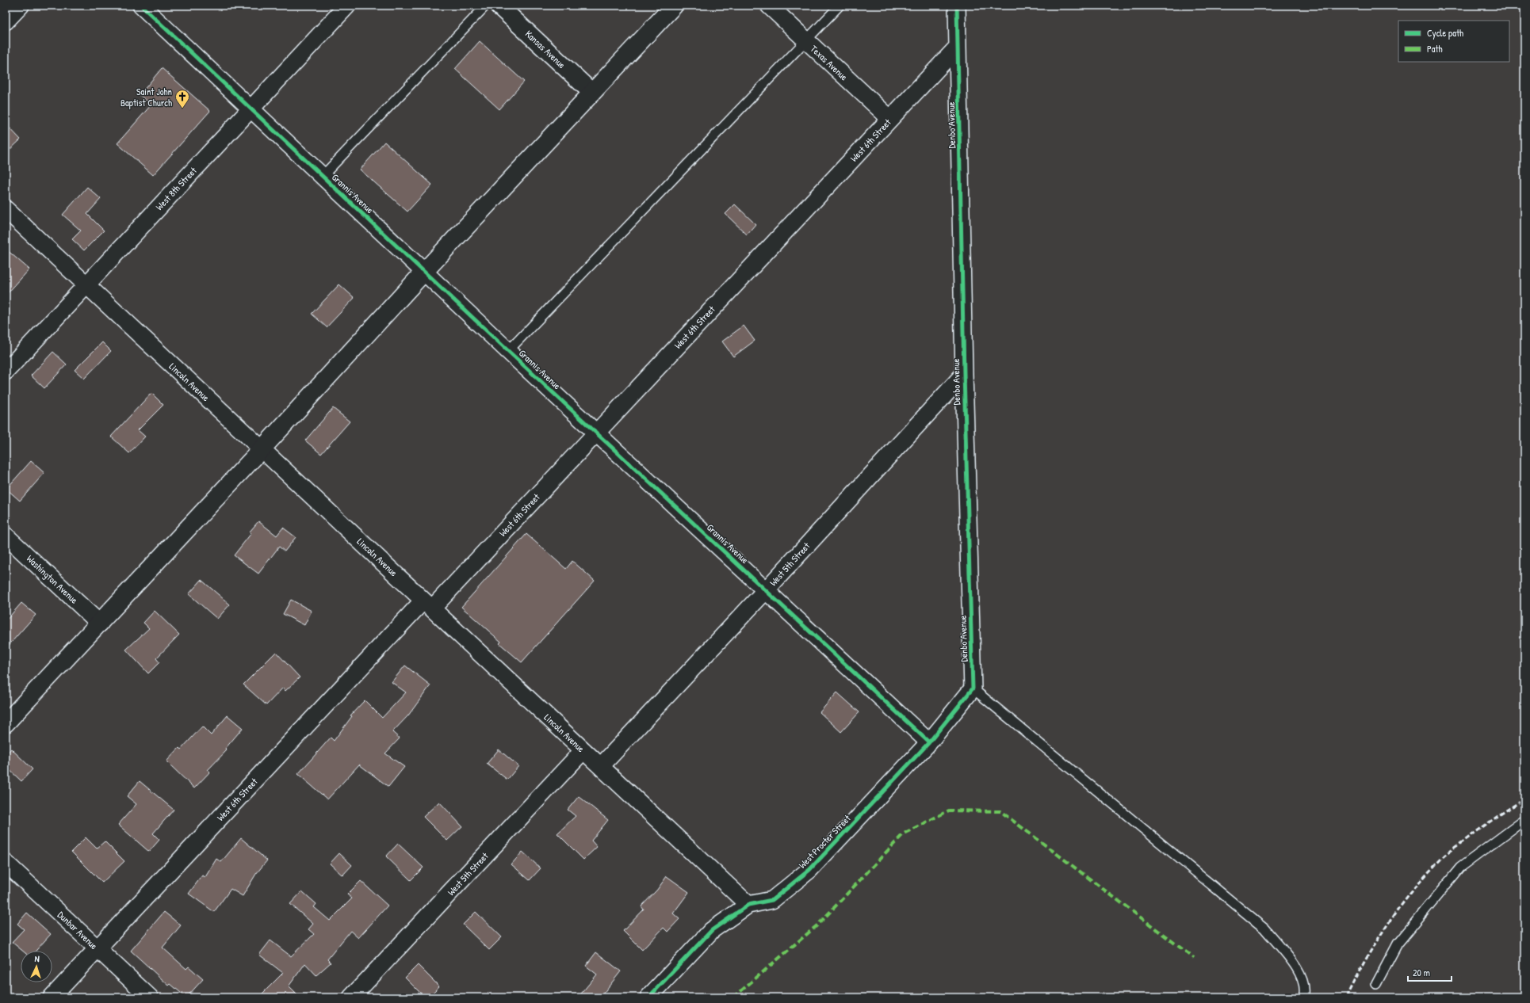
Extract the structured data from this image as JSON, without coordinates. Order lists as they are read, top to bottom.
{
  "streets": {
    "main road": ["Kansas Avenue"],
    "street": [
      "Texas Avenue",
      "Denbo Avenue",
      "West 6th Street",
      "West 8th Street",
      "Grannis Avenue",
      "Lincoln Avenue",
      "West 5th Street",
      "Washington Avenue",
      "West Procter Street",
      "Dunbar Avenue"
    ]
  },
  "crossings": [
    ["Texas Avenue", "West 6th Street"],
    ["Denbo Avenue", "West 6th Street"],
    ["Denbo Avenue", "West 5th Street"],
    ["West 6th Street", "Grannis Avenue"],
    ["West 6th Street", "Lincoln Avenue"],
    ["West 6th Street", "Dunbar Avenue"],
    ["West 8th Street", "Grannis Avenue"],
    ["West 8th Street", "Lincoln Avenue"],
    ["Grannis Avenue", "West 5th Street"],
    ["Grannis Avenue", "West Procter Street"],
    ["Lincoln Avenue", "West 5th Street"],
    ["Lincoln Avenue", "West Procter Street"]
  ],
  "places": {
    "church": ["Saint John Baptist Church"]
  },
  "legend": ["Cycle path", "Path"],
  "scale_bar": "20 m",
  "north": "top"
}
